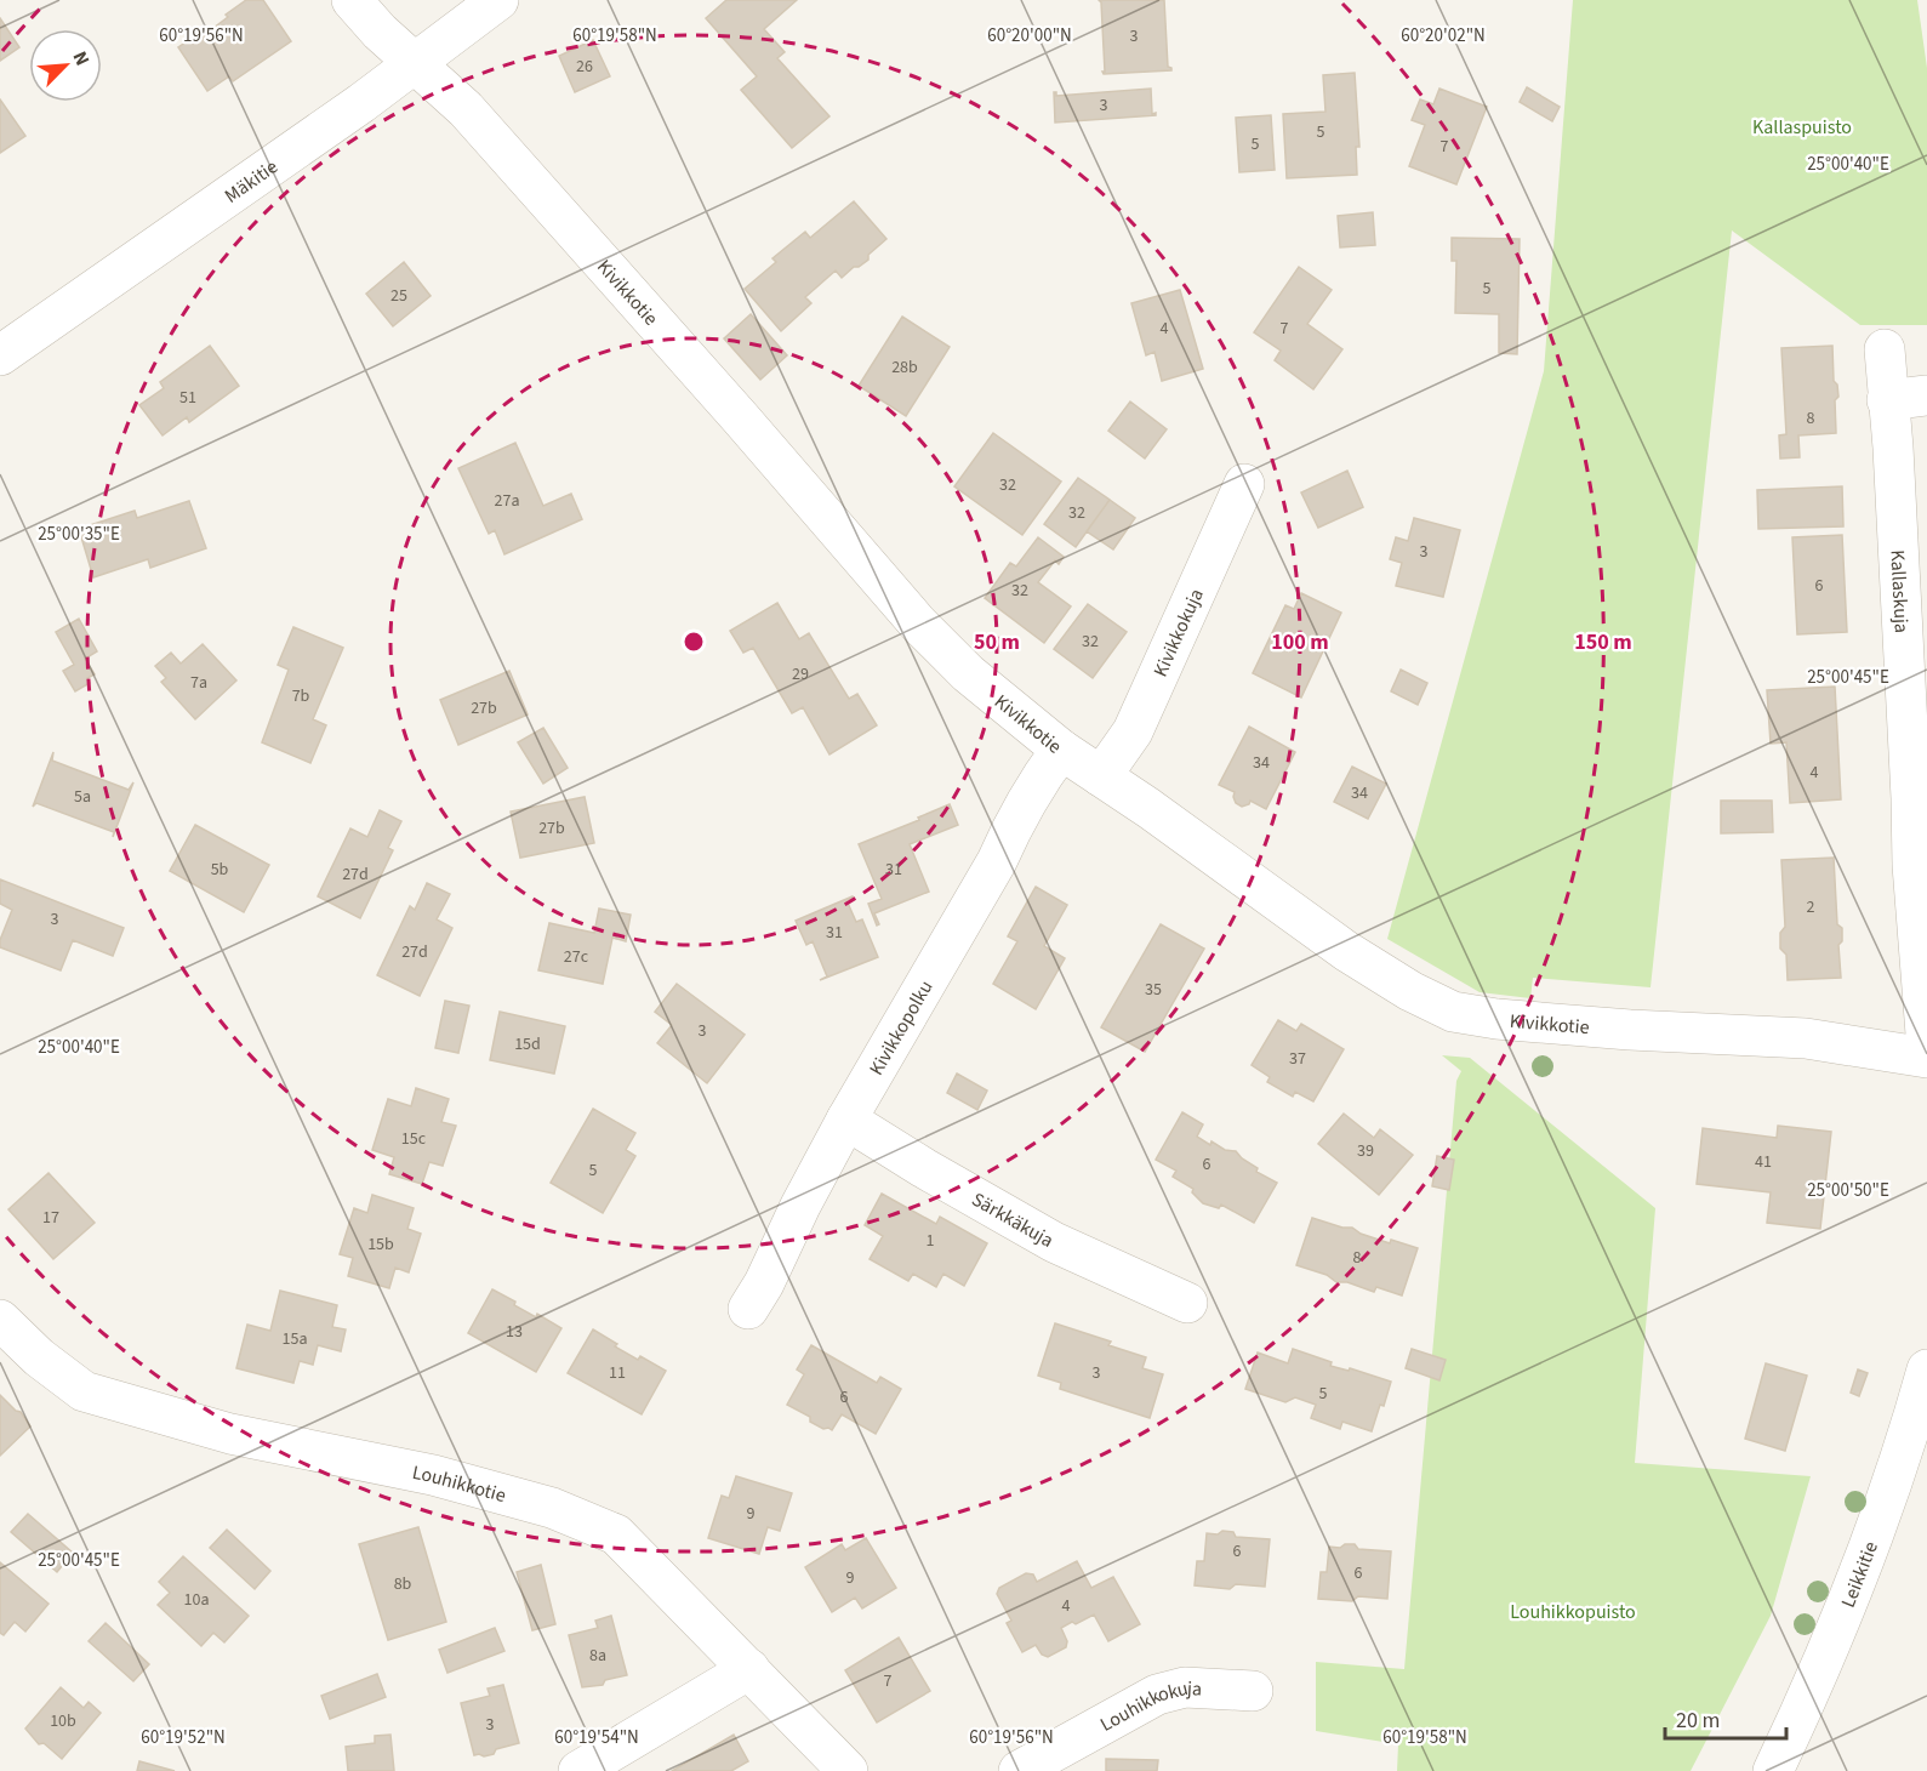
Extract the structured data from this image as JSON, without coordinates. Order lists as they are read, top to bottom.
{
  "streets": {
    "street": [
      "Mäkitie",
      "Kivikkotie",
      "Kallaskuja",
      "Kivikkokuja",
      "Kivikkopolku",
      "Särkkäkuja",
      "Louhikkotie",
      "Leikkitie",
      "Louhikkokuja"
    ]
  },
  "crossings": [
    ["Mäkitie", "Kivikkotie"],
    ["Kivikkotie", "Kivikkokuja"],
    ["Kivikkotie", "Kivikkopolku"],
    ["Kivikkopolku", "Särkkäkuja"]
  ],
  "parks": ["Kallaspuisto", "Louhikkopuisto"],
  "house_numbers": [
    "3",
    "26",
    "3",
    "5",
    "5",
    "7",
    "5",
    "25",
    "4",
    "7",
    "28b",
    "51",
    "8",
    "32",
    "27a",
    "32",
    "3",
    "6",
    "32",
    "32",
    "29",
    "7a",
    "7b",
    "27b",
    "34",
    "4",
    "34",
    "5a",
    "27b",
    "5b",
    "31",
    "27d",
    "2",
    "3",
    "31",
    "27d",
    "27c",
    "35",
    "3",
    "15d",
    "37",
    "15c",
    "39",
    "41",
    "6",
    "5",
    "17",
    "1",
    "15b",
    "8",
    "13",
    "15a",
    "11",
    "3",
    "5",
    "6",
    "9",
    "6",
    "6",
    "9",
    "8b",
    "10a",
    "4",
    "8a",
    "7",
    "10b",
    "3"
  ],
  "scale_bar": "20 m",
  "north": "top right",
  "coordinates": [
    "60°19'56\"N",
    "60°19'58\"N",
    "60°20'00\"N",
    "60°20'02\"N",
    "25°00'40\"E",
    "25°00'35\"E",
    "25°00'45\"E",
    "25°00'50\"E",
    "60°19'52\"N",
    "60°19'54\"N"
  ],
  "rings": ["50 m", "100 m", "150 m"]
}
